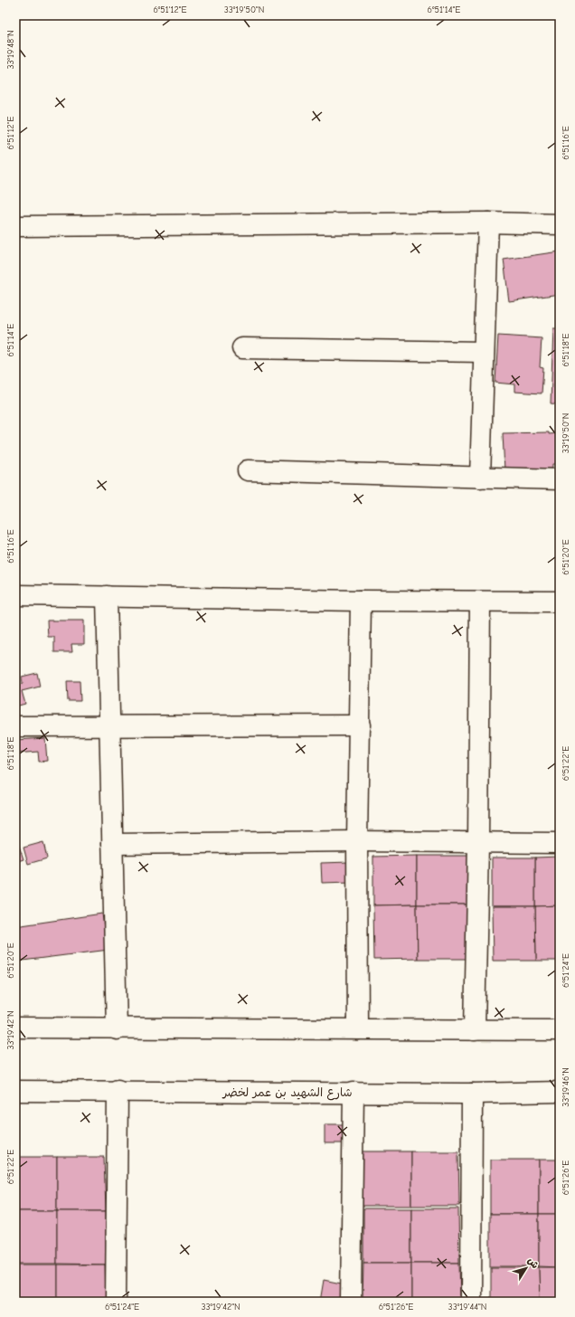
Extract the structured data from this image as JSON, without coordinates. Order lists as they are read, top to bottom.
{
  "streets": {
    "street": ["شارع الشهيد بن عمر لخضر"]
  },
  "north": "top right",
  "coordinates": [
    "6°51'12\"E",
    "33°19'50\"N",
    "6°51'14\"E",
    "33°19'48\"N",
    "6°51'16\"E",
    "6°51'18\"E",
    "6°51'20\"E",
    "6°51'22\"E",
    "6°51'24\"E",
    "33°19'42\"N",
    "33°19'46\"N",
    "6°51'26\"E",
    "33°19'44\"N"
  ]
}
